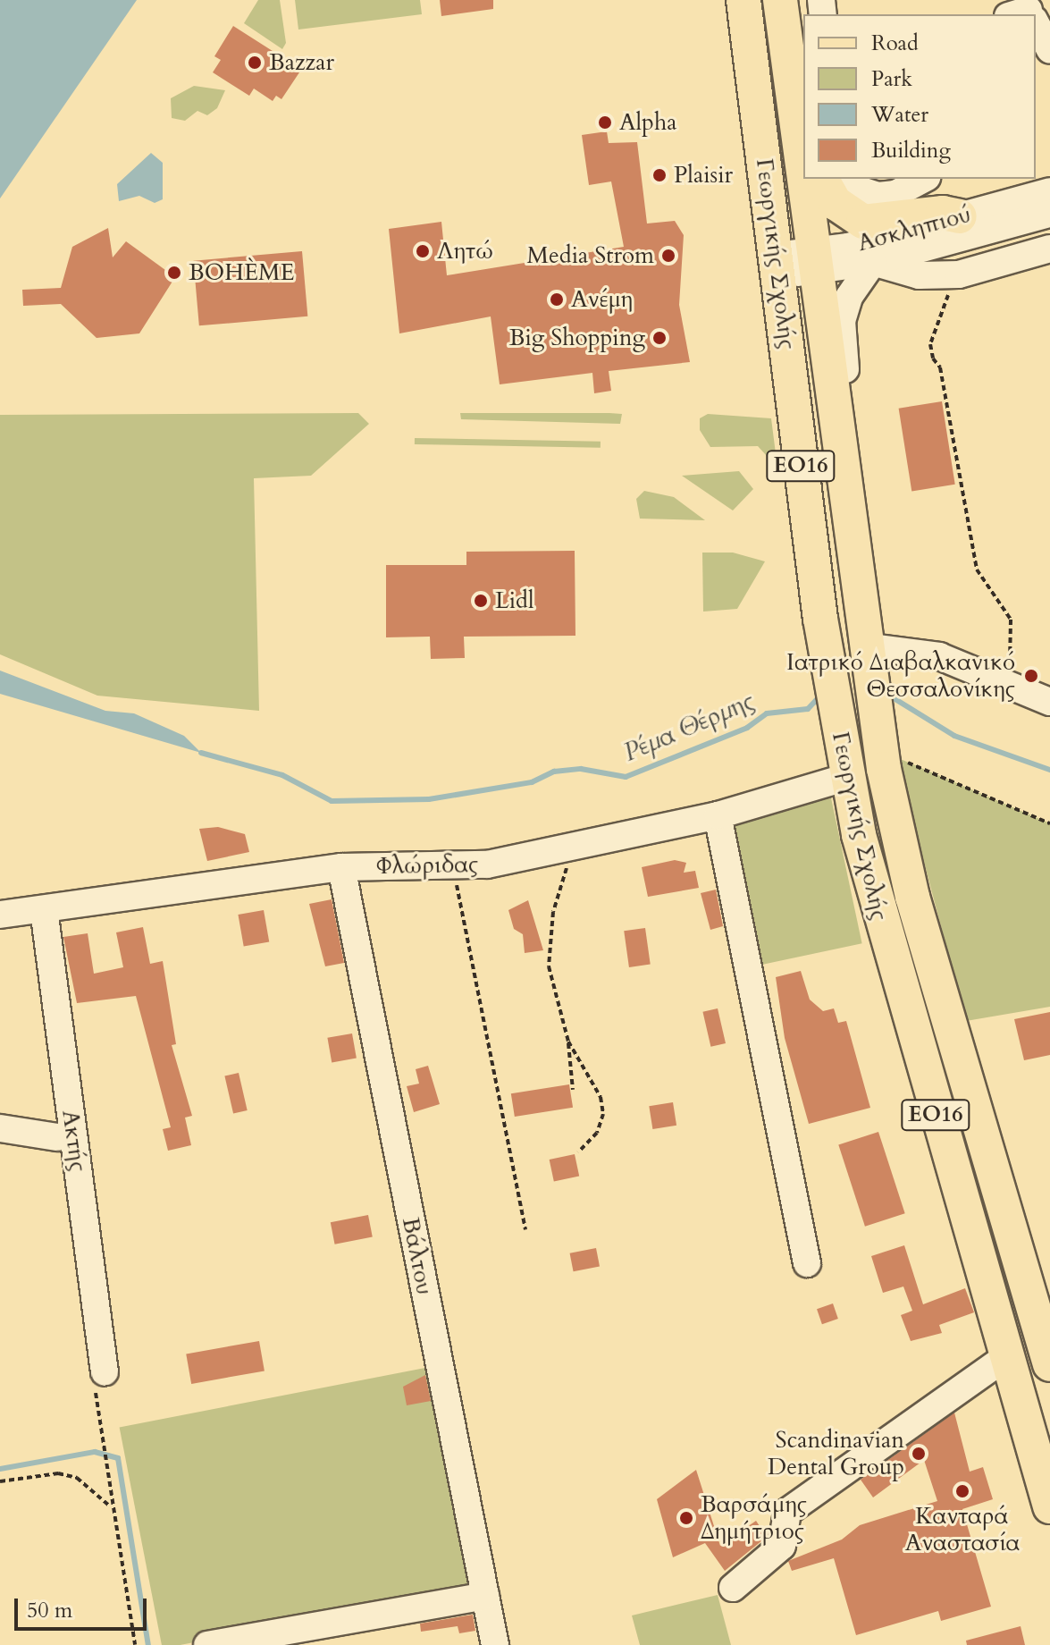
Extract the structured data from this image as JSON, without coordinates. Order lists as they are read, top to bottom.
{
  "streets": {
    "main road": ["Γεωργικής Σχολής", "ΕΟ16"],
    "street": [
      "Ασκληπιού",
      "Φλώριδας",
      "Ακτής",
      "Βάλτου"
    ]
  },
  "crossings": [
    ["Ασκληπιού", "Γεωργικής Σχολής"],
    ["Γεωργικής Σχολής", "Φλώριδας"],
    ["Φλώριδας", "Ακτής"],
    ["Φλώριδας", "Βάλτου"]
  ],
  "water": ["Ρέμα Θέρμης"],
  "places": [
    "Bazzar",
    "Alpha",
    "Plaisir",
    "Λητώ",
    "Media Strom",
    "BOHÈME",
    "Ανέμη",
    "Big Shopping",
    "Lidl",
    "Ιατρικό Διαβαλκανικό Θεσσαλονίκης",
    "Scandinavian Dental Group",
    "Κανταρά Αναστασία",
    "Βαρσάμης Δημήτριος"
  ],
  "legend": [
    "Road",
    "Park",
    "Water",
    "Building"
  ],
  "scale_bar": "50 m"
}
